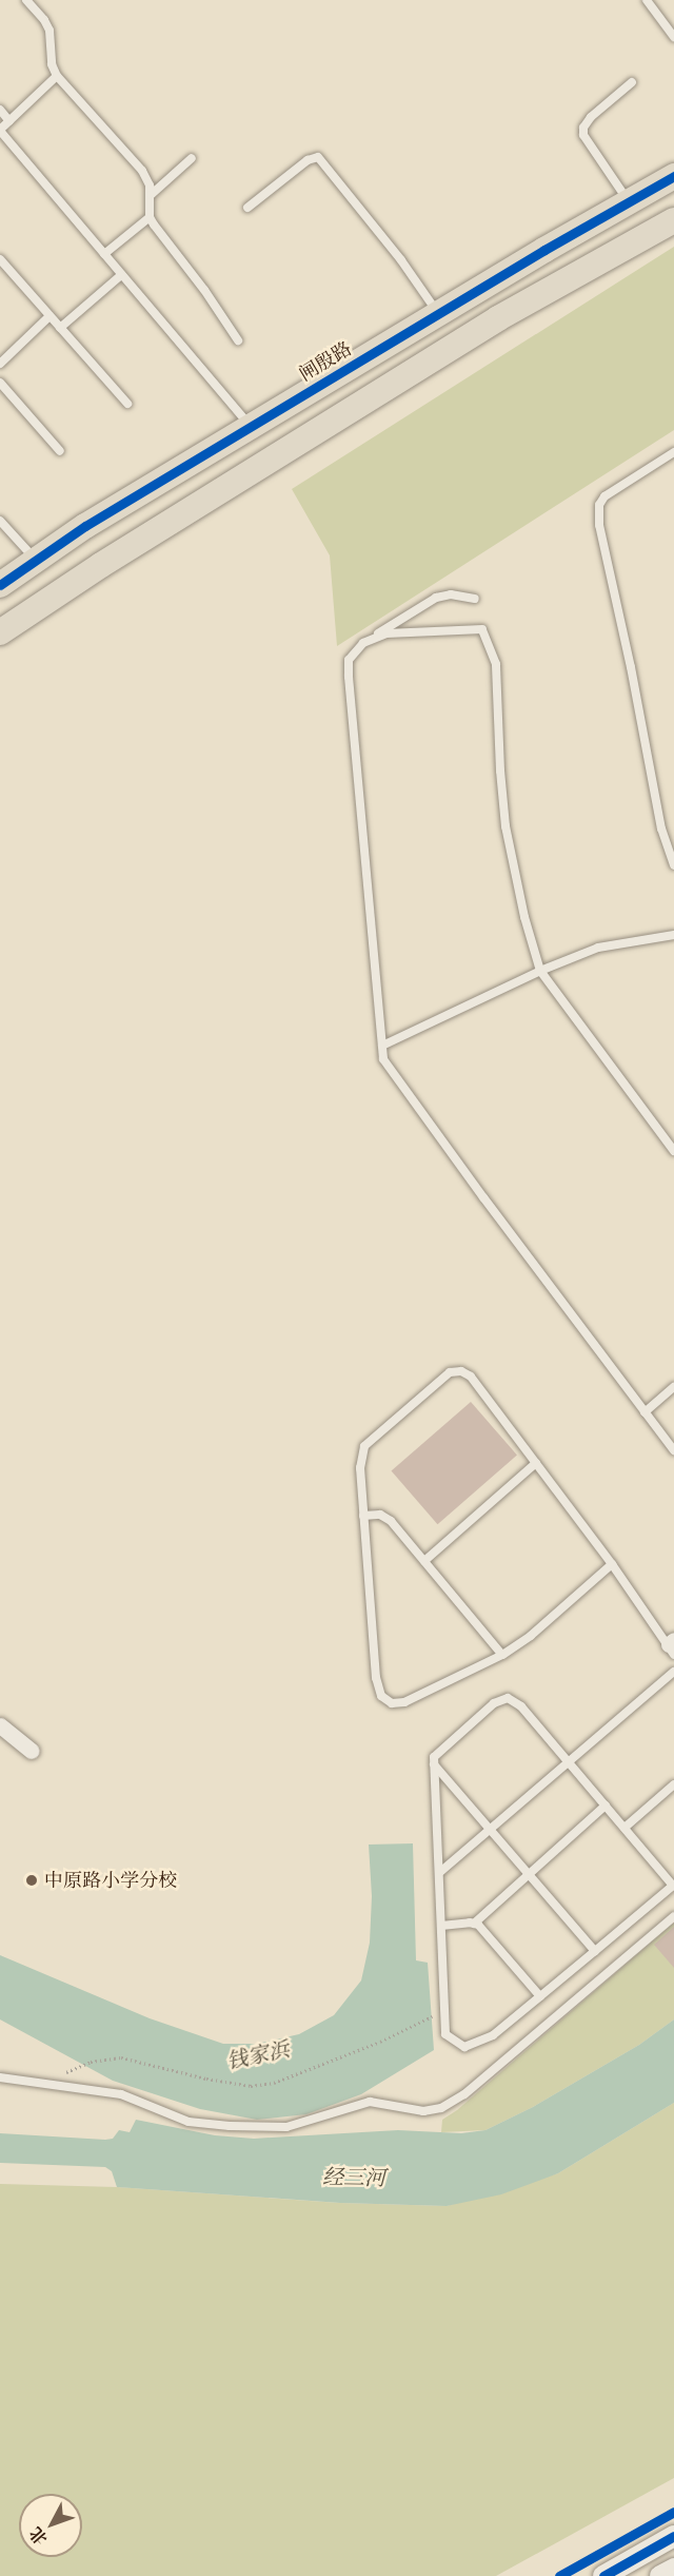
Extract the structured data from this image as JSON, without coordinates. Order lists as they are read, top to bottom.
{
  "streets": {
    "main road": ["闸殷路"]
  },
  "water": ["钱家浜", "经三河"],
  "places": ["中原路小学分校"],
  "north": "bottom left"
}
